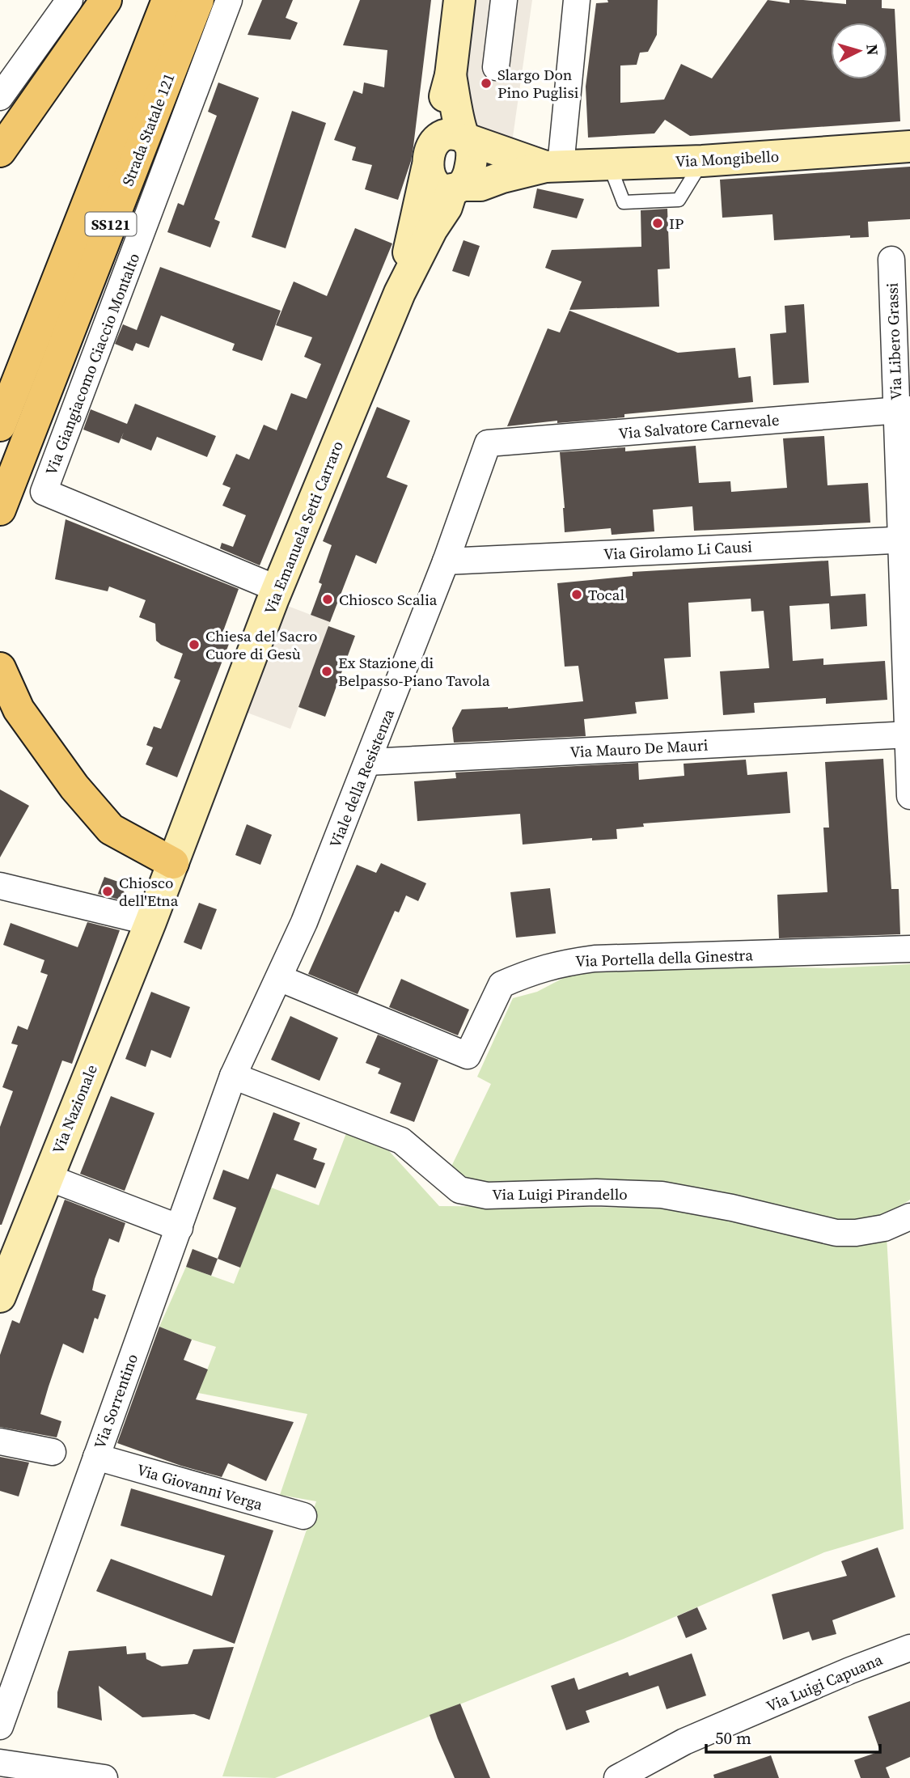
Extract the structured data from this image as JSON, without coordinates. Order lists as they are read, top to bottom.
{
  "streets": {
    "main road": ["Strada Statale 121", "SS121"],
    "street": [
      "Via Mongibello",
      "Via Libero Grassi",
      "Via Giangiacomo Ciaccio Montalto",
      "Via Salvatore Carnevale",
      "Via Emanuela Setti Carraro",
      "Via Girolamo Li Causi",
      "Via Mauro De Mauri",
      "Viale della Resistenza",
      "Via Portella della Ginestra",
      "Via Nazionale",
      "Via Luigi Pirandello",
      "Via Sorrentino",
      "Via Giovanni Verga",
      "Via Luigi Capuana"
    ]
  },
  "crossings": [
    ["Via Libero Grassi", "Via Salvatore Carnevale"],
    ["Via Libero Grassi", "Via Girolamo Li Causi"],
    ["Via Libero Grassi", "Via Mauro De Mauri"],
    ["Via Giangiacomo Ciaccio Montalto", "Via Emanuela Setti Carraro"],
    ["Via Salvatore Carnevale", "Viale della Resistenza"],
    ["Via Emanuela Setti Carraro", "Via Nazionale"],
    ["Via Girolamo Li Causi", "Viale della Resistenza"],
    ["Via Mauro De Mauri", "Viale della Resistenza"],
    ["Viale della Resistenza", "Via Portella della Ginestra"],
    ["Viale della Resistenza", "Via Luigi Pirandello"],
    ["Viale della Resistenza", "Via Sorrentino"],
    ["Via Luigi Pirandello", "Via Sorrentino"],
    ["Via Sorrentino", "Via Giovanni Verga"]
  ],
  "places": [
    "Slargo Don Pino Puglisi",
    "IP",
    "Tocal",
    "Chiosco Scalia",
    "Chiesa del Sacro Cuore di Gesù",
    "Ex Stazione di Belpasso-Piano Tavola",
    "Chiosco dell'Etna"
  ],
  "scale_bar": "50 m",
  "north": "right"
}
